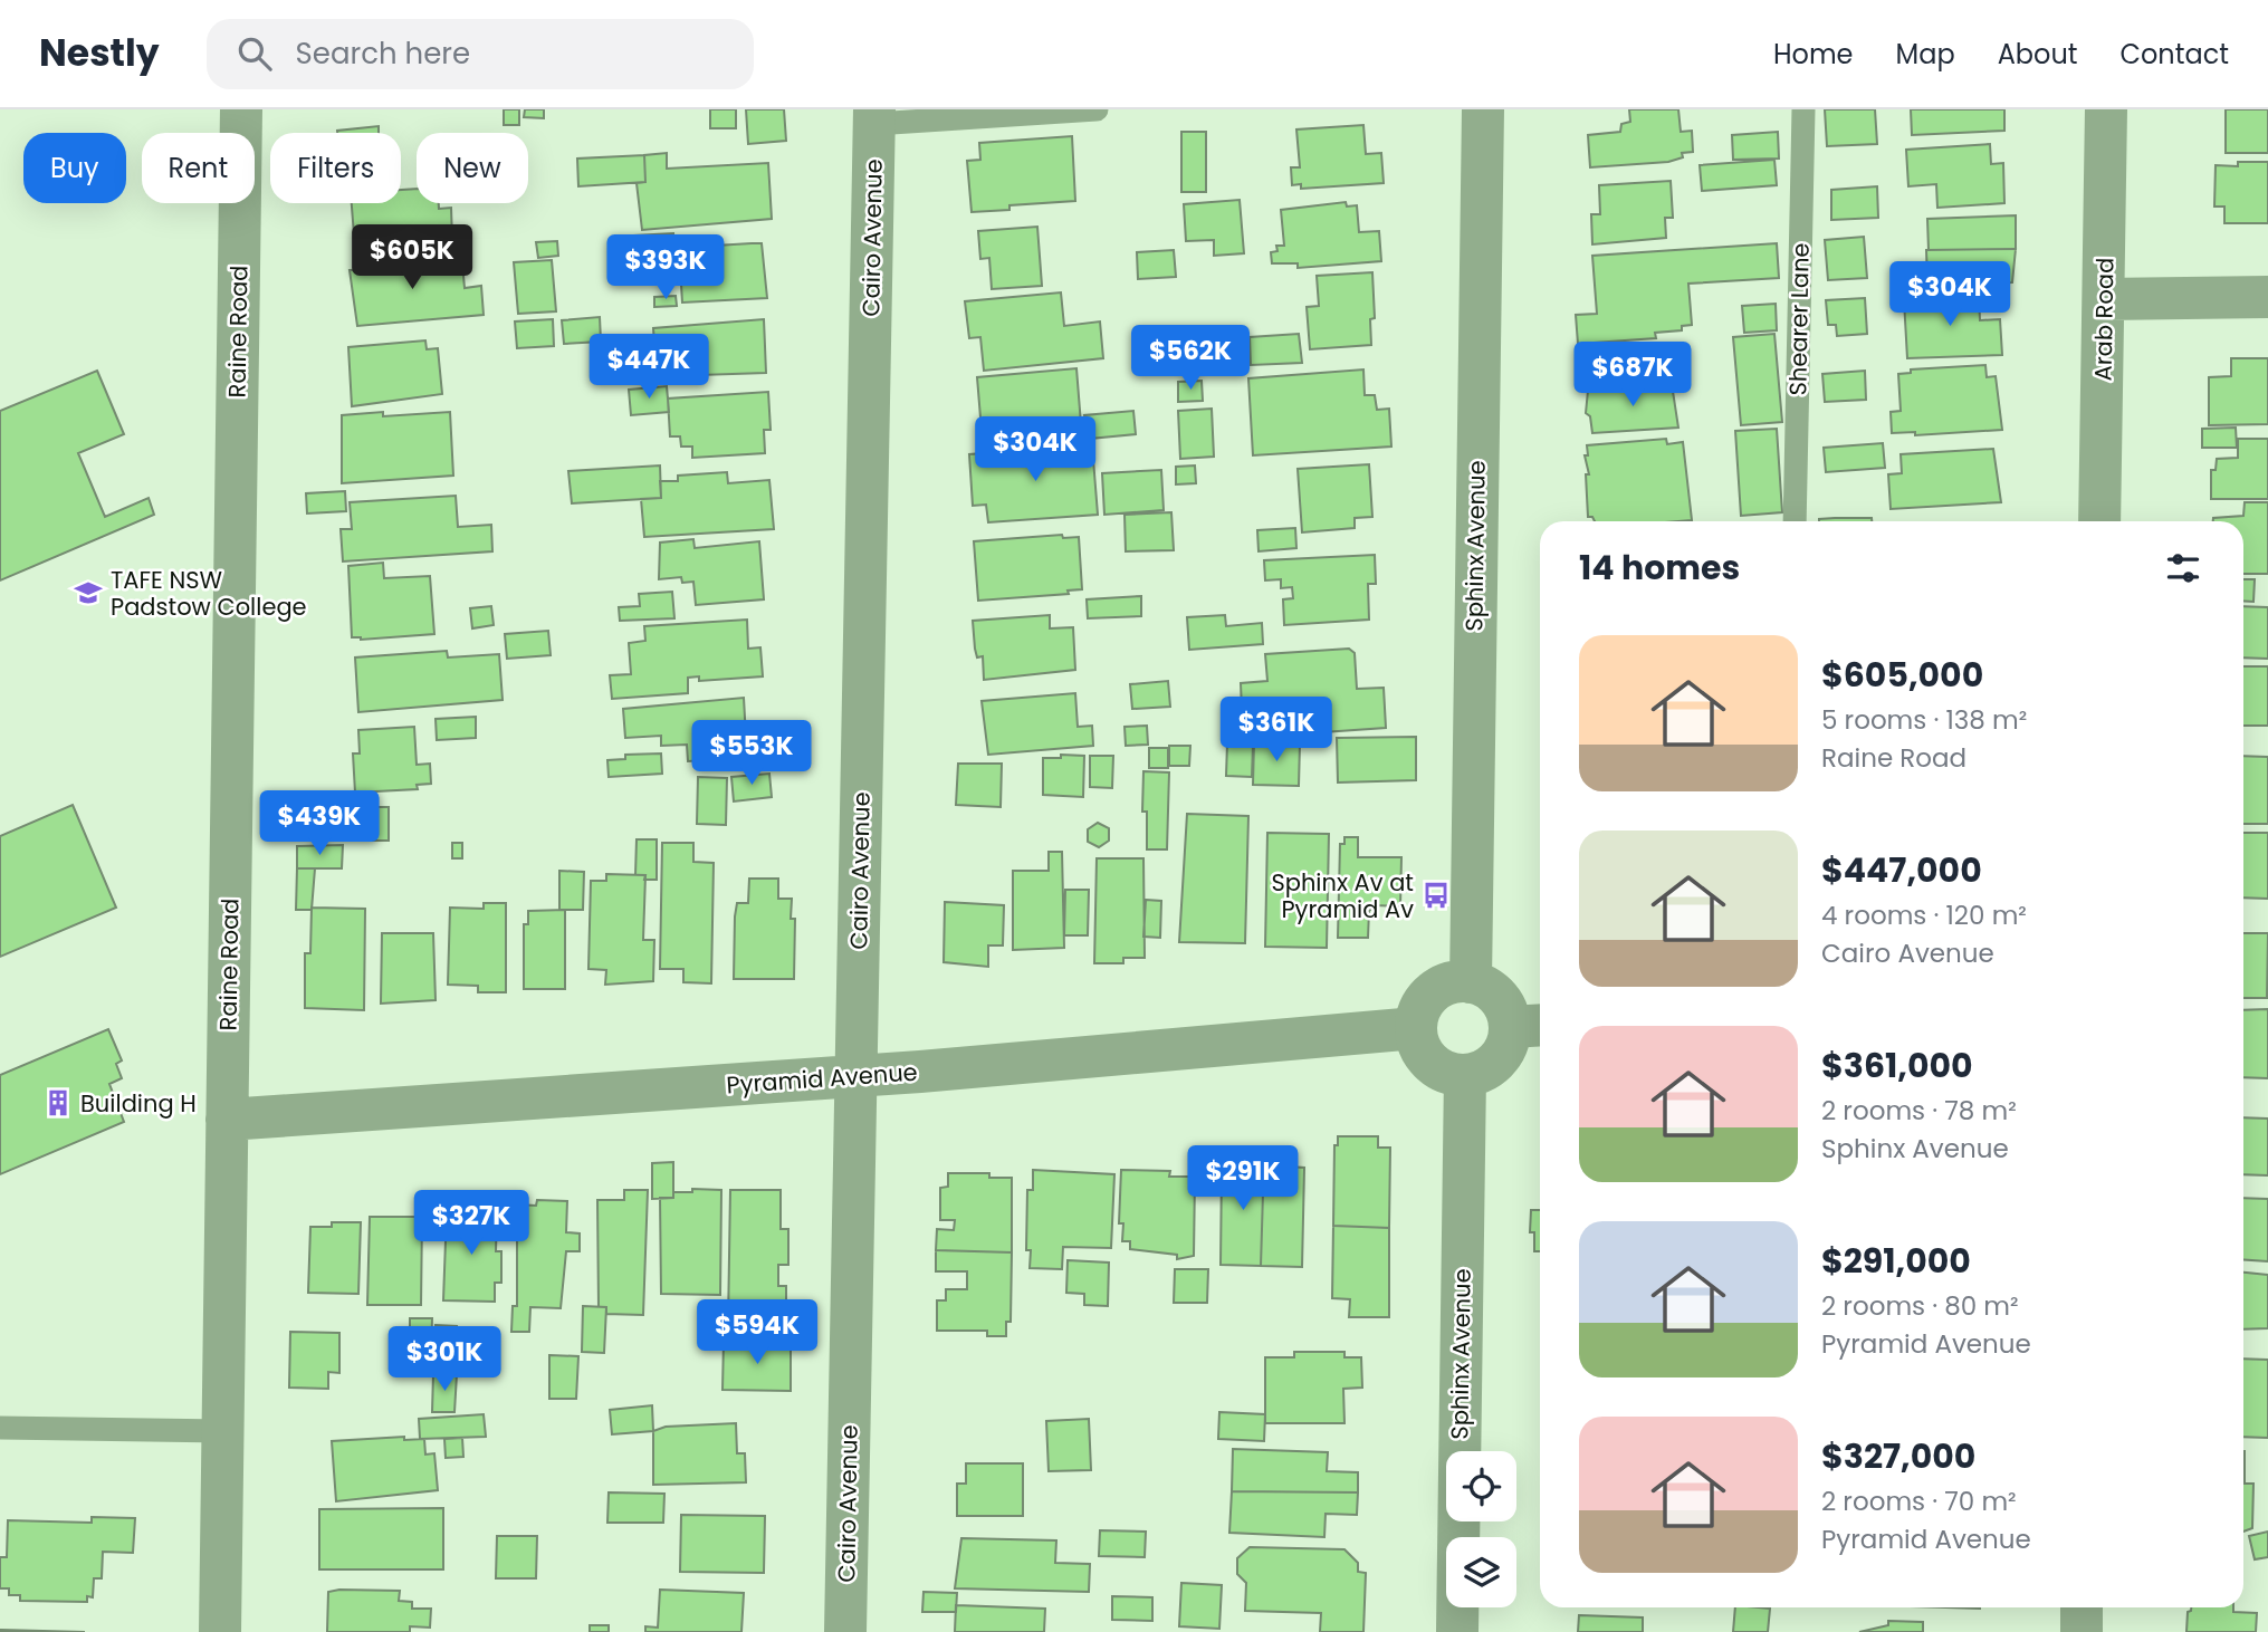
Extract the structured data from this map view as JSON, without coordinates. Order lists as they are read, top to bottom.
{
  "streets": {
    "street": [
      "Cairo Avenue",
      "Arab Road",
      "Raine Road",
      "Sphinx Avenue",
      "Pyramid Avenue"
    ],
    "lane": ["Shearer Lane"]
  },
  "crossings": [
    ["Cairo Avenue", "Pyramid Avenue"],
    ["Raine Road", "Pyramid Avenue"],
    ["Sphinx Avenue", "Pyramid Avenue"]
  ],
  "places": {
    "school or university": ["TAFE NSW Padstow College"],
    "bus stop": ["Sphinx Av at Pyramid Av"],
    "building": ["Building H"]
  },
  "page": {
    "header": "Nestly",
    "search": "Search here",
    "nav": [
      "Home",
      "Map",
      "About",
      "Contact"
    ],
    "chip": [
      "Buy",
      "Rent",
      "Filters",
      "New"
    ],
    "price": [
      "$605K",
      "$393K",
      "$304K",
      "$562K",
      "$447K",
      "$687K",
      "$304K",
      "$361K",
      "$553K",
      "$439K",
      "$291K",
      "$327K",
      "$594K",
      "$301K"
    ],
    "heading": "14 homes",
    "list": [
      {
        "name": "$605,000",
        "note": "5 rooms · 138 m² · Raine Road"
      },
      {
        "name": "$447,000",
        "note": "4 rooms · 120 m² · Cairo Avenue"
      },
      {
        "name": "$361,000",
        "note": "2 rooms · 78 m² · Sphinx Avenue"
      },
      {
        "name": "$291,000",
        "note": "2 rooms · 80 m² · Pyramid Avenue"
      },
      {
        "name": "$327,000",
        "note": "2 rooms · 70 m² · Pyramid Avenue"
      }
    ]
  }
}
